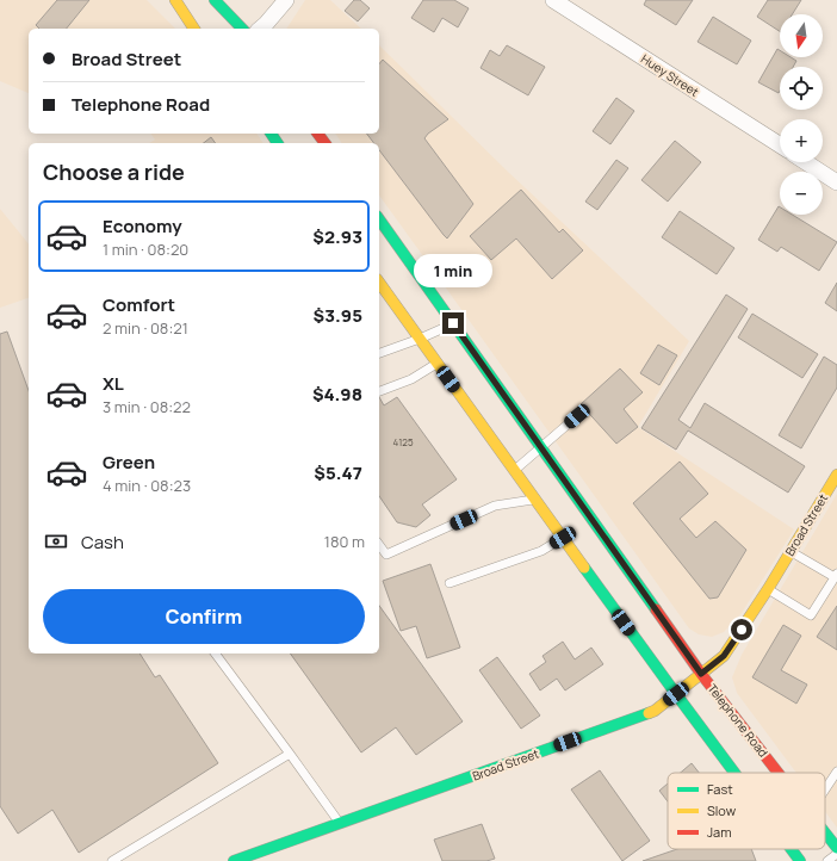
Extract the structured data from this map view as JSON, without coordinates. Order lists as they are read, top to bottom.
{
  "streets": {
    "main road": ["Broad Street", "Telephone Road"],
    "street": ["Huey Street"]
  },
  "crossings": [
    ["Broad Street", "Telephone Road"]
  ],
  "house_numbers": ["4125"],
  "legend": ["Fast", "Slow", "Jam"],
  "north": "bottom",
  "page": {
    "map_buttons": ["+", "−"],
    "banner": ["Broad Street", "Telephone Road"],
    "heading": "Choose a ride",
    "list": [
      {
        "name": "Economy",
        "note": "1 min · 08:20",
        "value": "$2.93"
      },
      {
        "name": "Comfort",
        "note": "2 min · 08:21",
        "value": "$3.95"
      },
      {
        "name": "XL",
        "note": "3 min · 08:22",
        "value": "$4.98"
      },
      {
        "name": "Green",
        "note": "4 min · 08:23",
        "value": "$5.47"
      }
    ],
    "bubble": "1 min",
    "pay": ["Cash", "180 m"],
    "buttons": "Confirm"
  }
}
